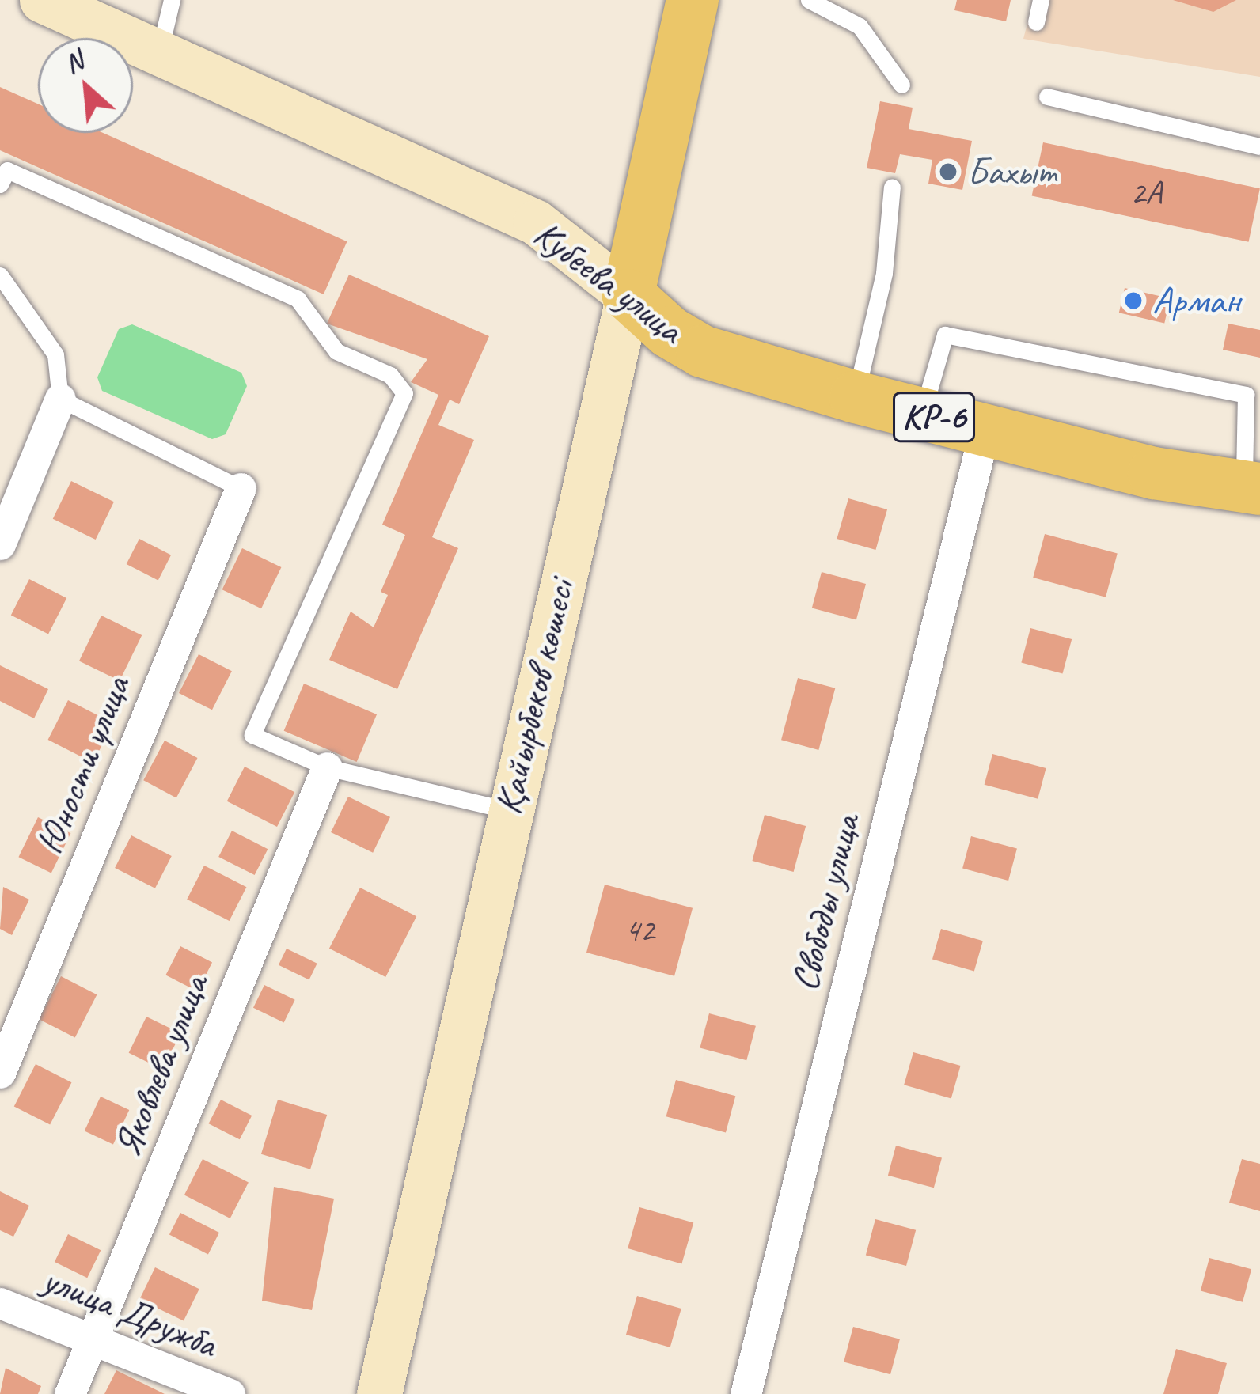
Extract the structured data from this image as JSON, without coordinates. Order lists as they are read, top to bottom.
{
  "streets": {
    "highway": ["Кубеева улица", "KP-6", "Қайырбеков көшесі"],
    "street": [
      "Юности улица",
      "Свободы улица",
      "Яковлева улица",
      "улица Дружба"
    ]
  },
  "crossings": [
    ["Кубеева улица", "Қайырбеков көшесі"],
    ["Кубеева улица", "Свободы улица"],
    ["Яковлева улица", "улица Дружба"]
  ],
  "places": ["Бахыт", "Арман"],
  "house_numbers": ["2А", "42"],
  "north": "top left"
}
